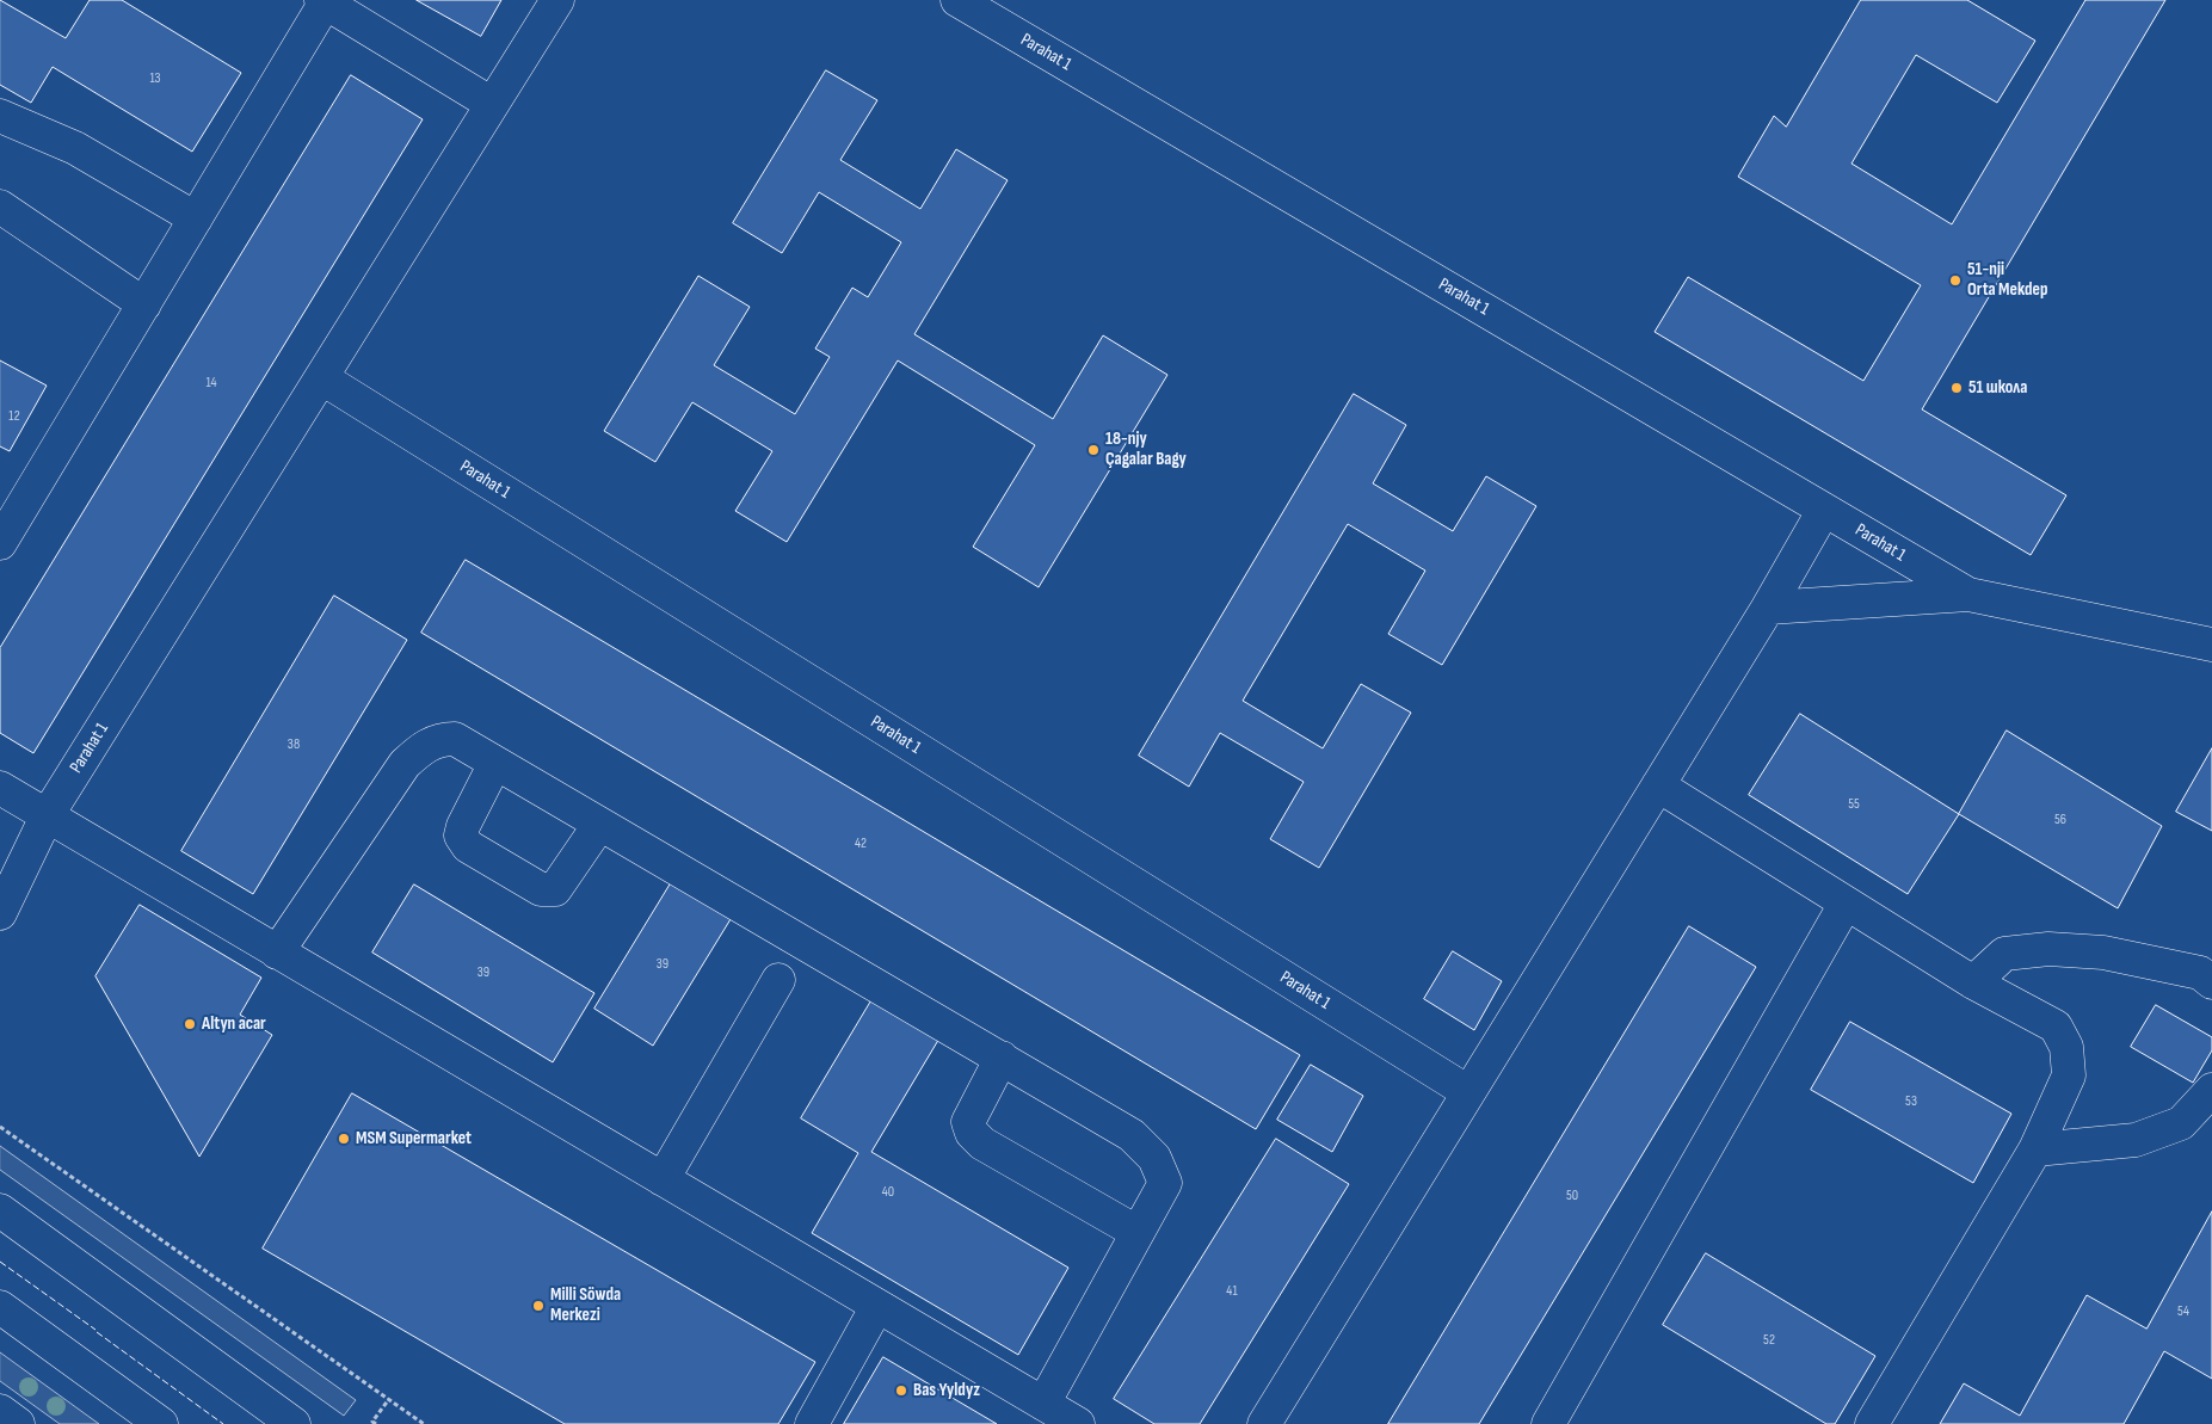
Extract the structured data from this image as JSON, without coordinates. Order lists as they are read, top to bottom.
{
  "streets": {
    "street": ["Parahat 1"]
  },
  "places": [
    "51-nji Orta Mekdep",
    "51 школа",
    "18-njy Çagalar Bagy",
    "Altyn acar",
    "MSM Supermarket",
    "Milli Söwda Merkezi",
    "Bas Yyldyz"
  ],
  "house_numbers": [
    "13",
    "14",
    "12",
    "38",
    "55",
    "56",
    "42",
    "39",
    "39",
    "53",
    "40",
    "50",
    "41",
    "54",
    "52"
  ]
}
